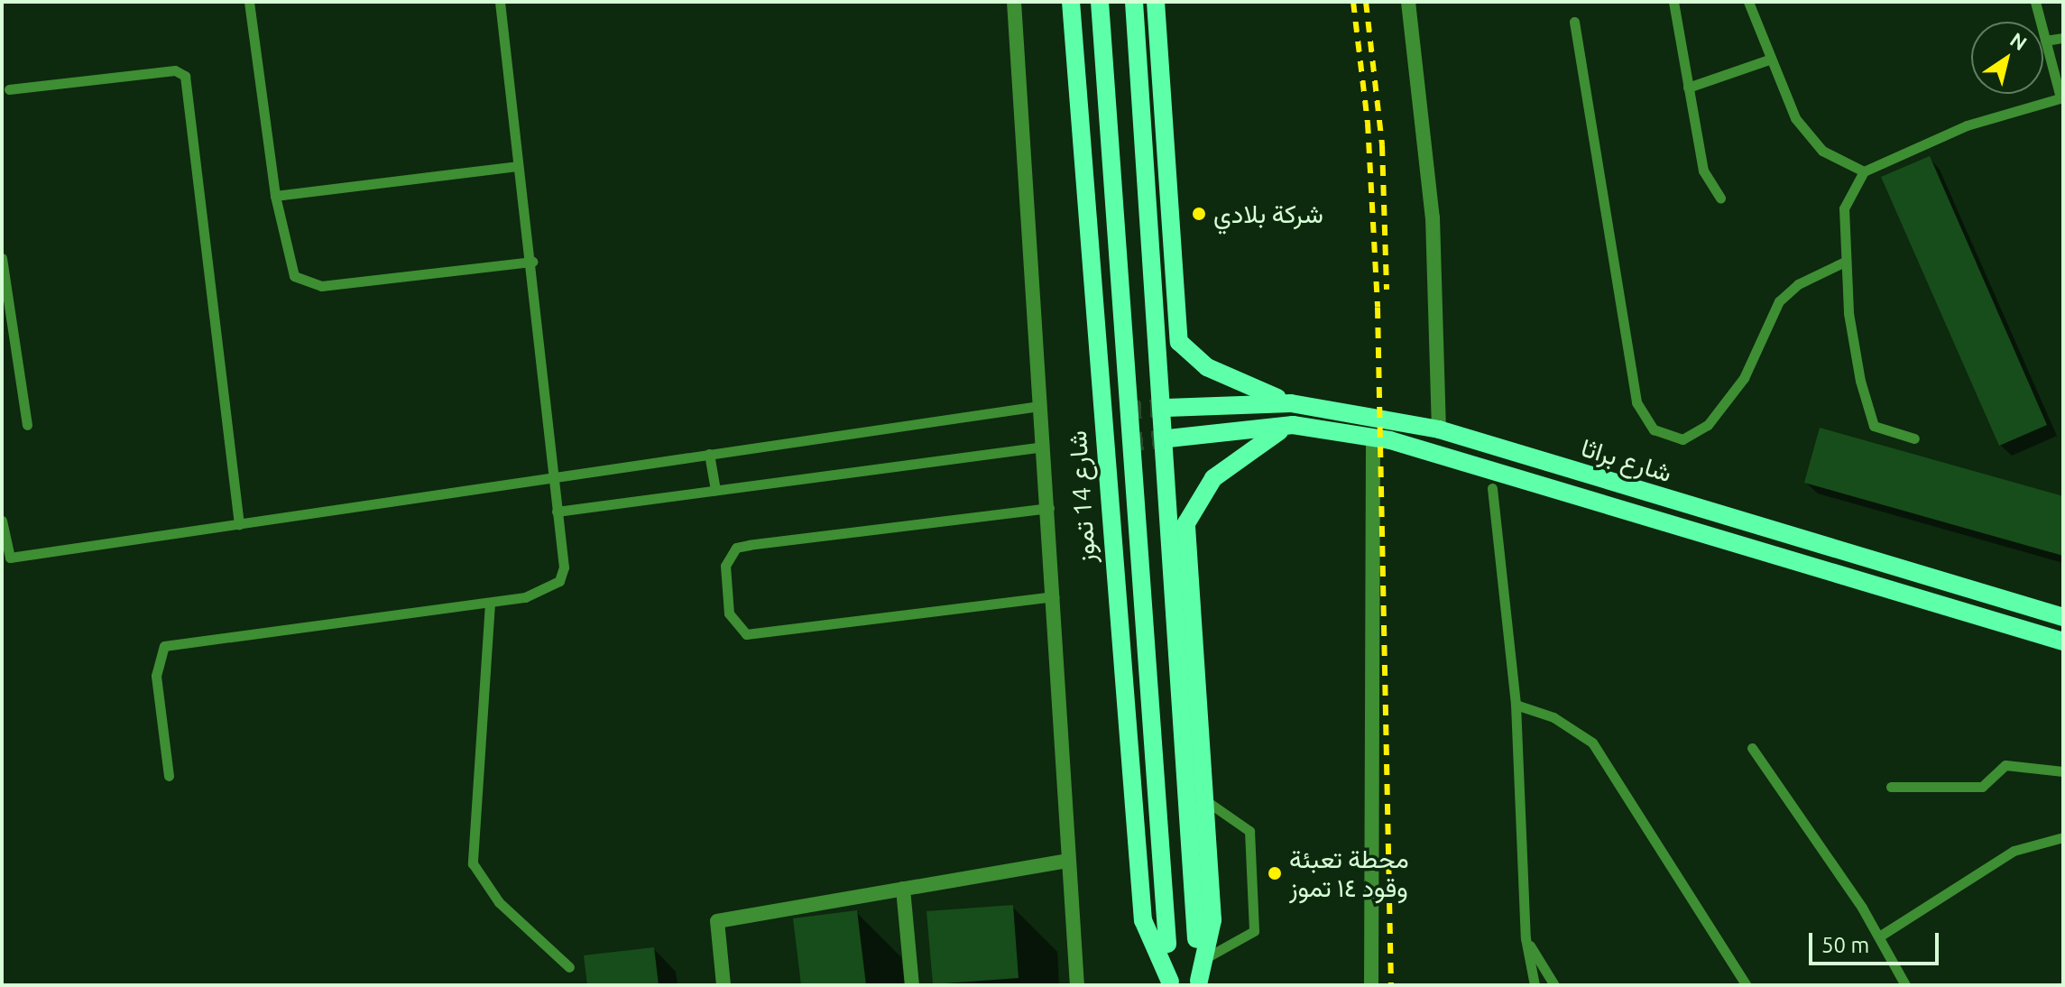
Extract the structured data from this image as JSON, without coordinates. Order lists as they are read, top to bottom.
{
  "streets": {
    "main road": ["شارع براثا", "شارع 14 تموز"]
  },
  "places": ["شركة بلادي", "محطة تعبئة وقود ١٤ تموز"],
  "scale_bar": "50 m",
  "north": "top right"
}
